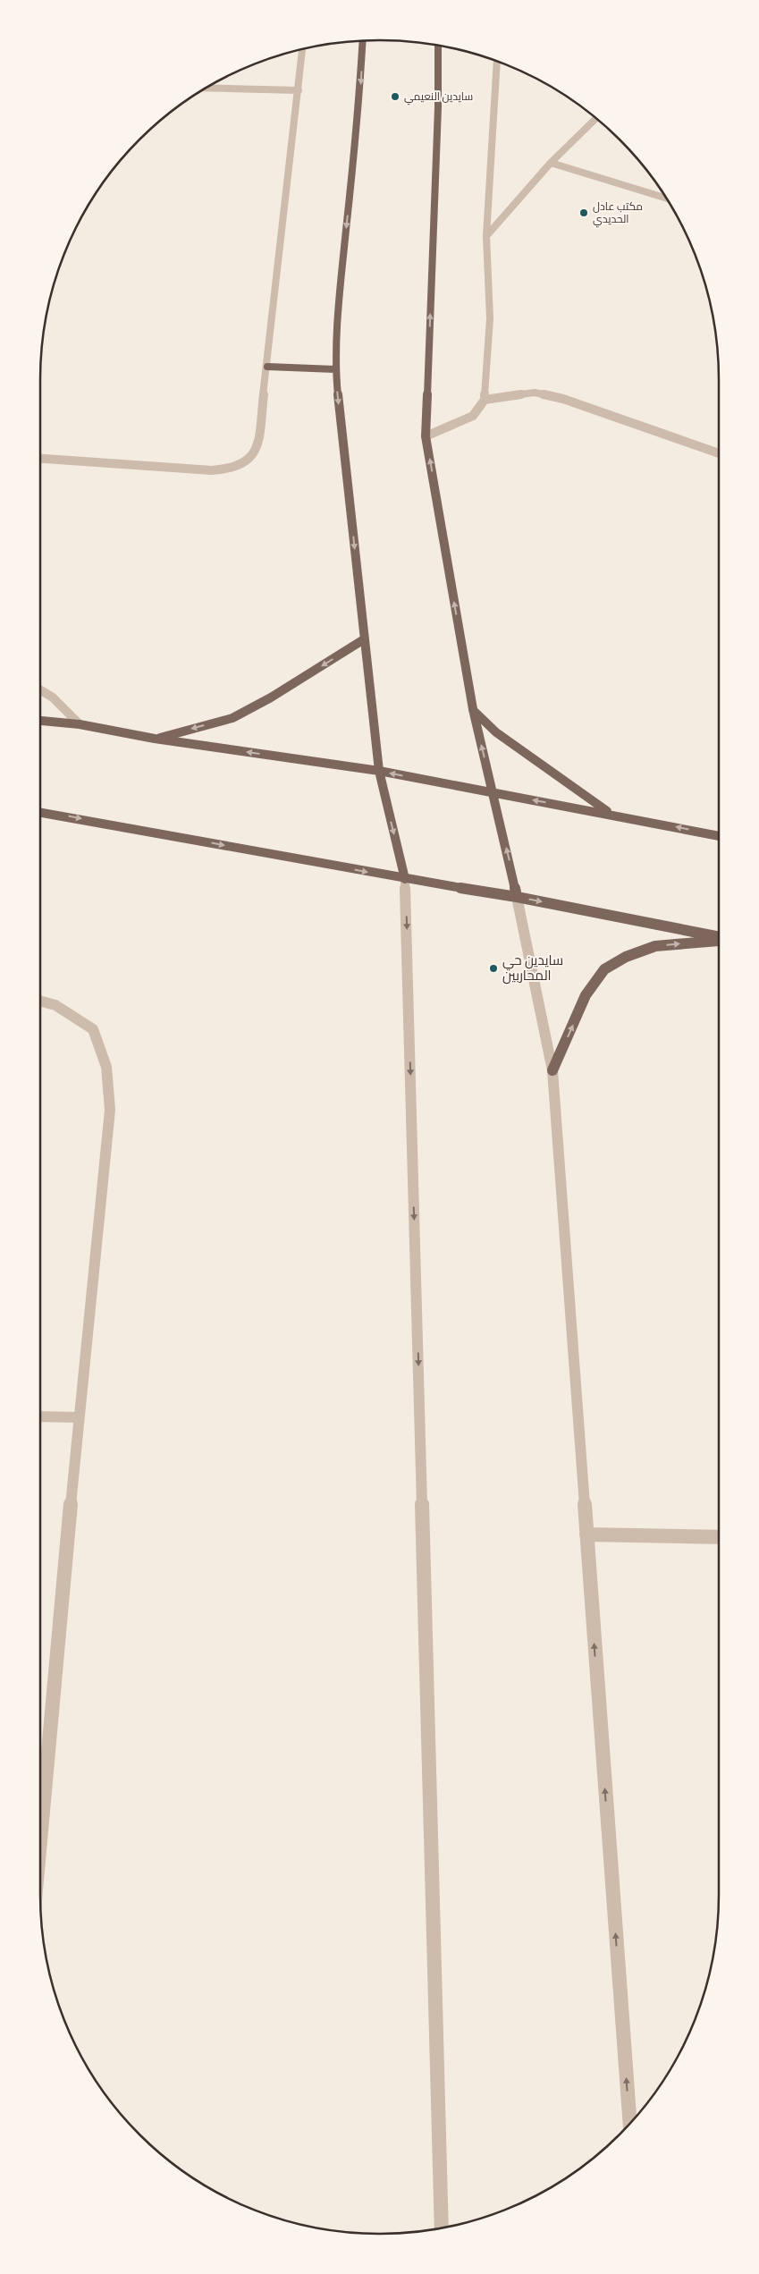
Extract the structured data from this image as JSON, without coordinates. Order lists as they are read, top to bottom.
{
  "places": ["سايدين النعيمي", "مكتب عادل الحديدي", "سايدين حي المحاربين"]
}
